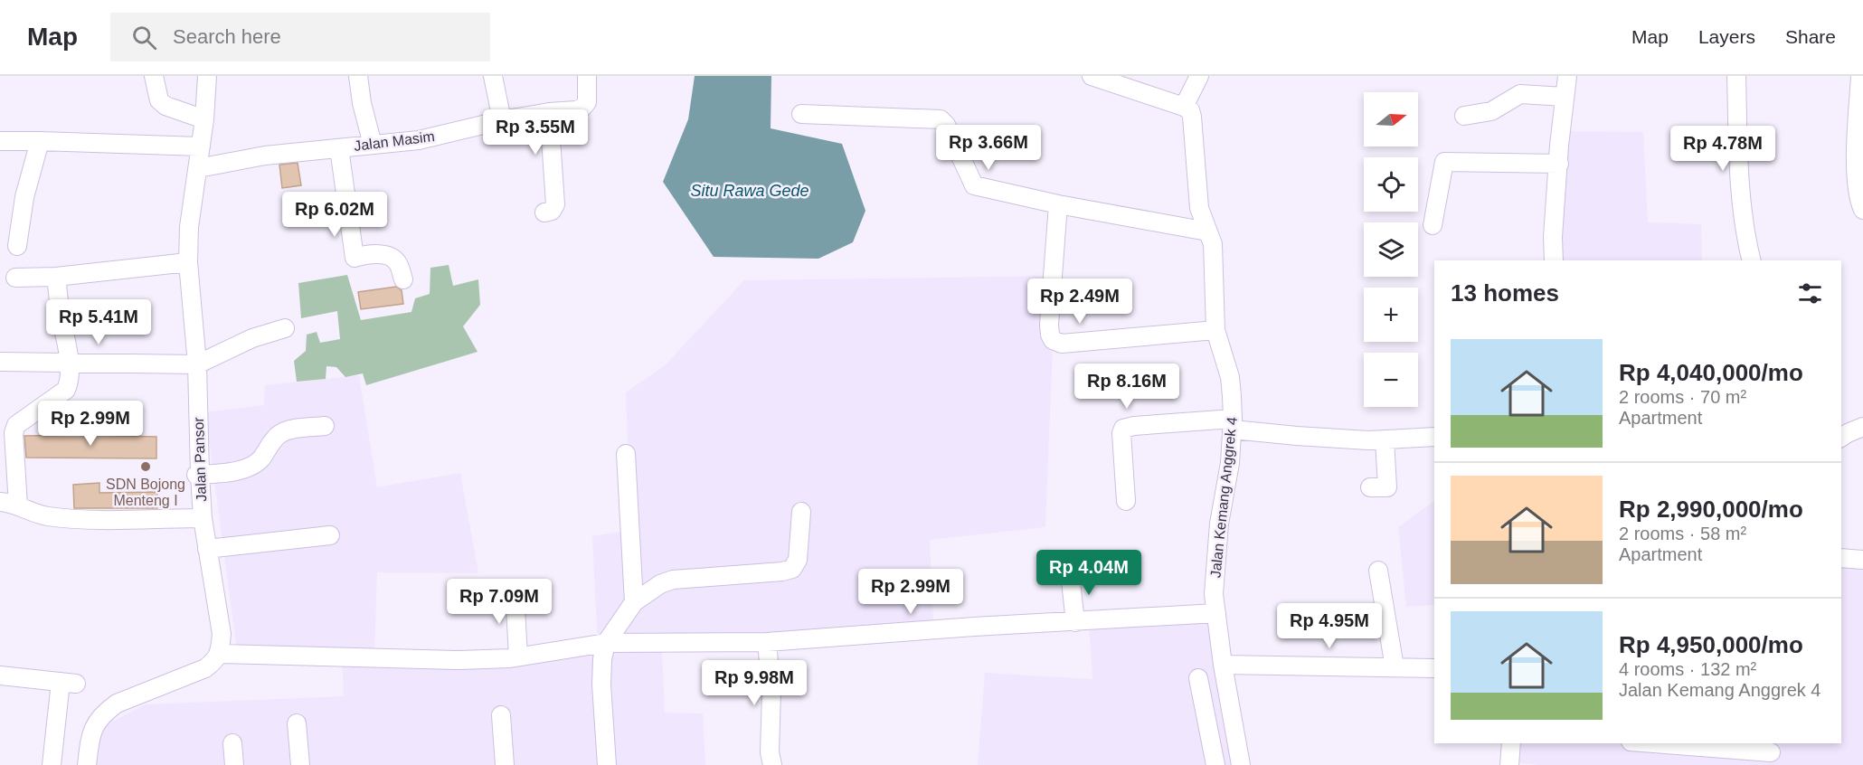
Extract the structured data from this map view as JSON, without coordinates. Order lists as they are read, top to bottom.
{
  "streets": {
    "street": ["Jalan Masim", "Jalan Pansor", "Jalan Kemang Anggrek 4"]
  },
  "crossings": [
    ["Jalan Masim", "Jalan Pansor"]
  ],
  "water": ["Situ Rawa Gede"],
  "places": ["SDN Bojong Menteng I"],
  "north": "right",
  "page": {
    "header": "Map",
    "search": "Search here",
    "nav": ["Map", "Layers", "Share"],
    "map_buttons": ["+", "−"],
    "price": [
      "Rp 3.55M",
      "Rp 3.66M",
      "Rp 4.78M",
      "Rp 6.02M",
      "Rp 2.49M",
      "Rp 5.41M",
      "Rp 8.16M",
      "Rp 2.99M",
      "Rp 4.04M",
      "Rp 2.99M",
      "Rp 7.09M",
      "Rp 4.95M",
      "Rp 9.98M"
    ],
    "heading": "13 homes",
    "list": [
      {
        "name": "Rp 4,040,000/mo",
        "note": "2 rooms · 70 m² · Apartment"
      },
      {
        "name": "Rp 2,990,000/mo",
        "note": "2 rooms · 58 m² · Apartment"
      },
      {
        "name": "Rp 4,950,000/mo",
        "note": "4 rooms · 132 m² · Jalan Kemang Anggrek 4"
      }
    ]
  }
}
